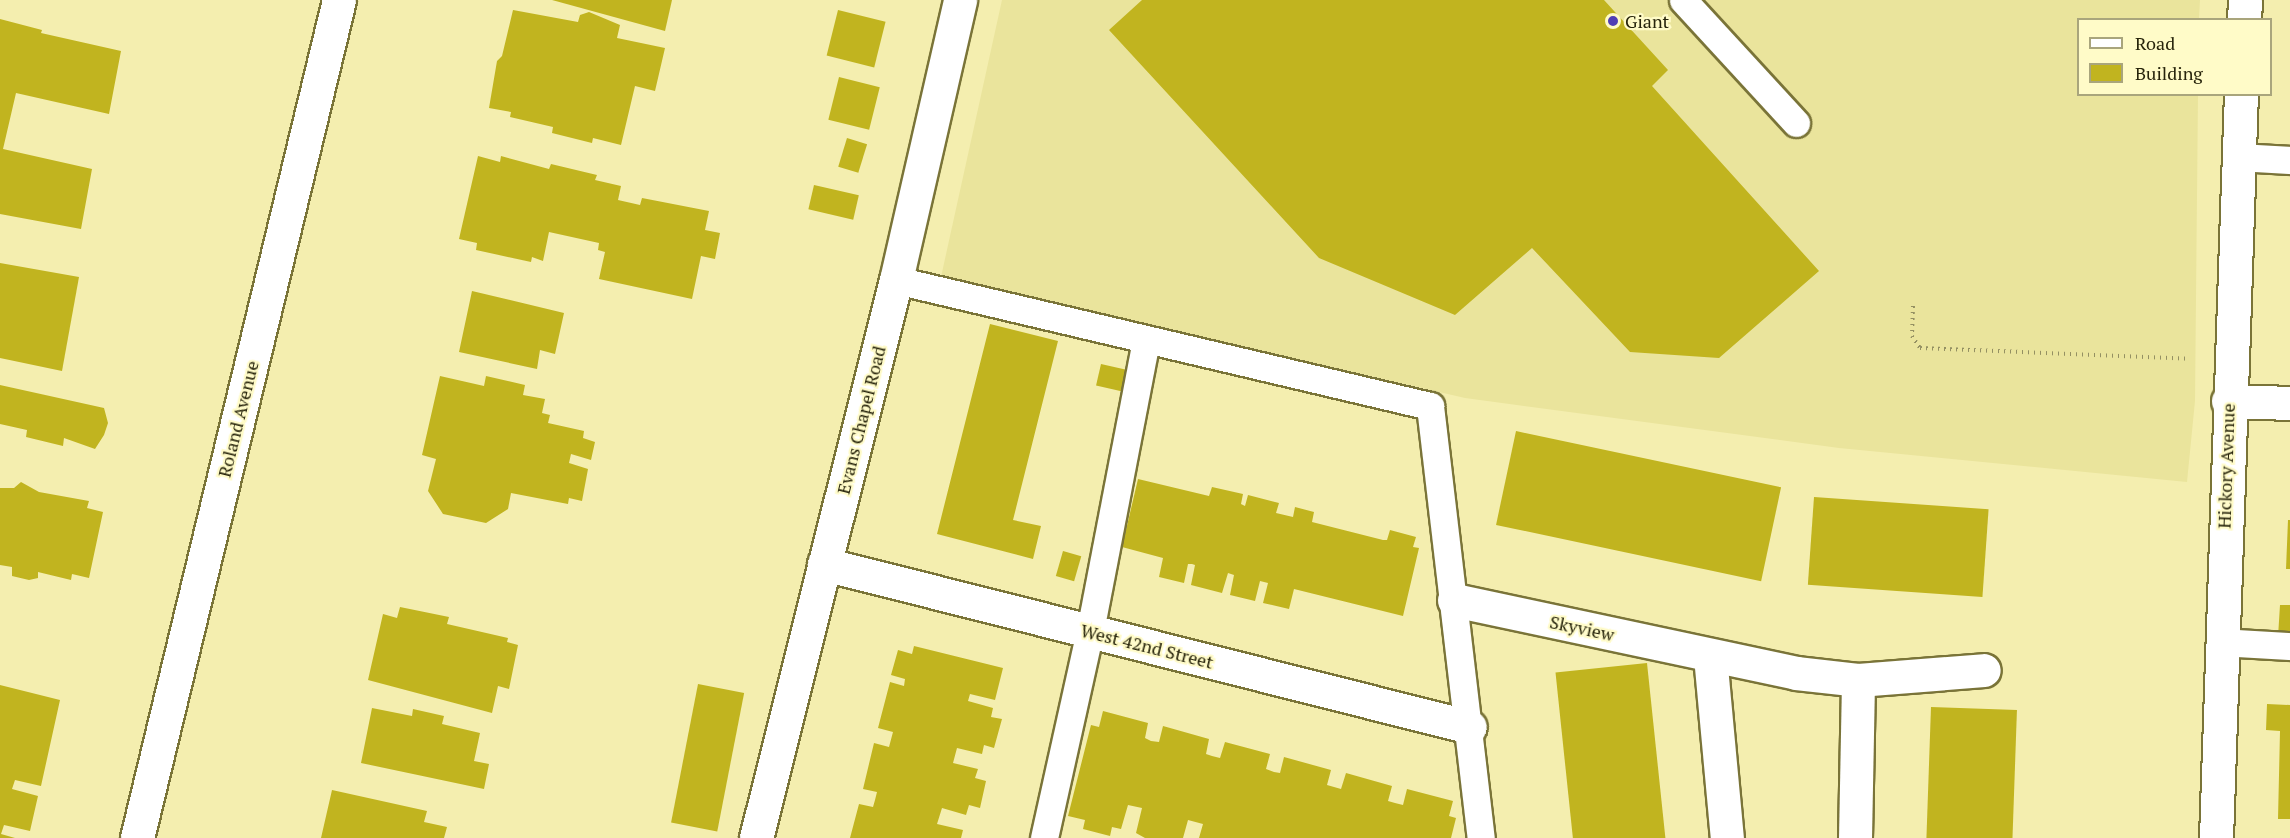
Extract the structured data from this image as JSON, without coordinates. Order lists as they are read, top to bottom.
{
  "streets": {
    "street": [
      "Roland Avenue",
      "Evans Chapel Road",
      "Hickory Avenue",
      "Skyview",
      "West 42nd Street"
    ]
  },
  "crossings": [
    ["Evans Chapel Road", "West 42nd Street"]
  ],
  "places": ["Giant"],
  "legend": ["Road", "Building"]
}
